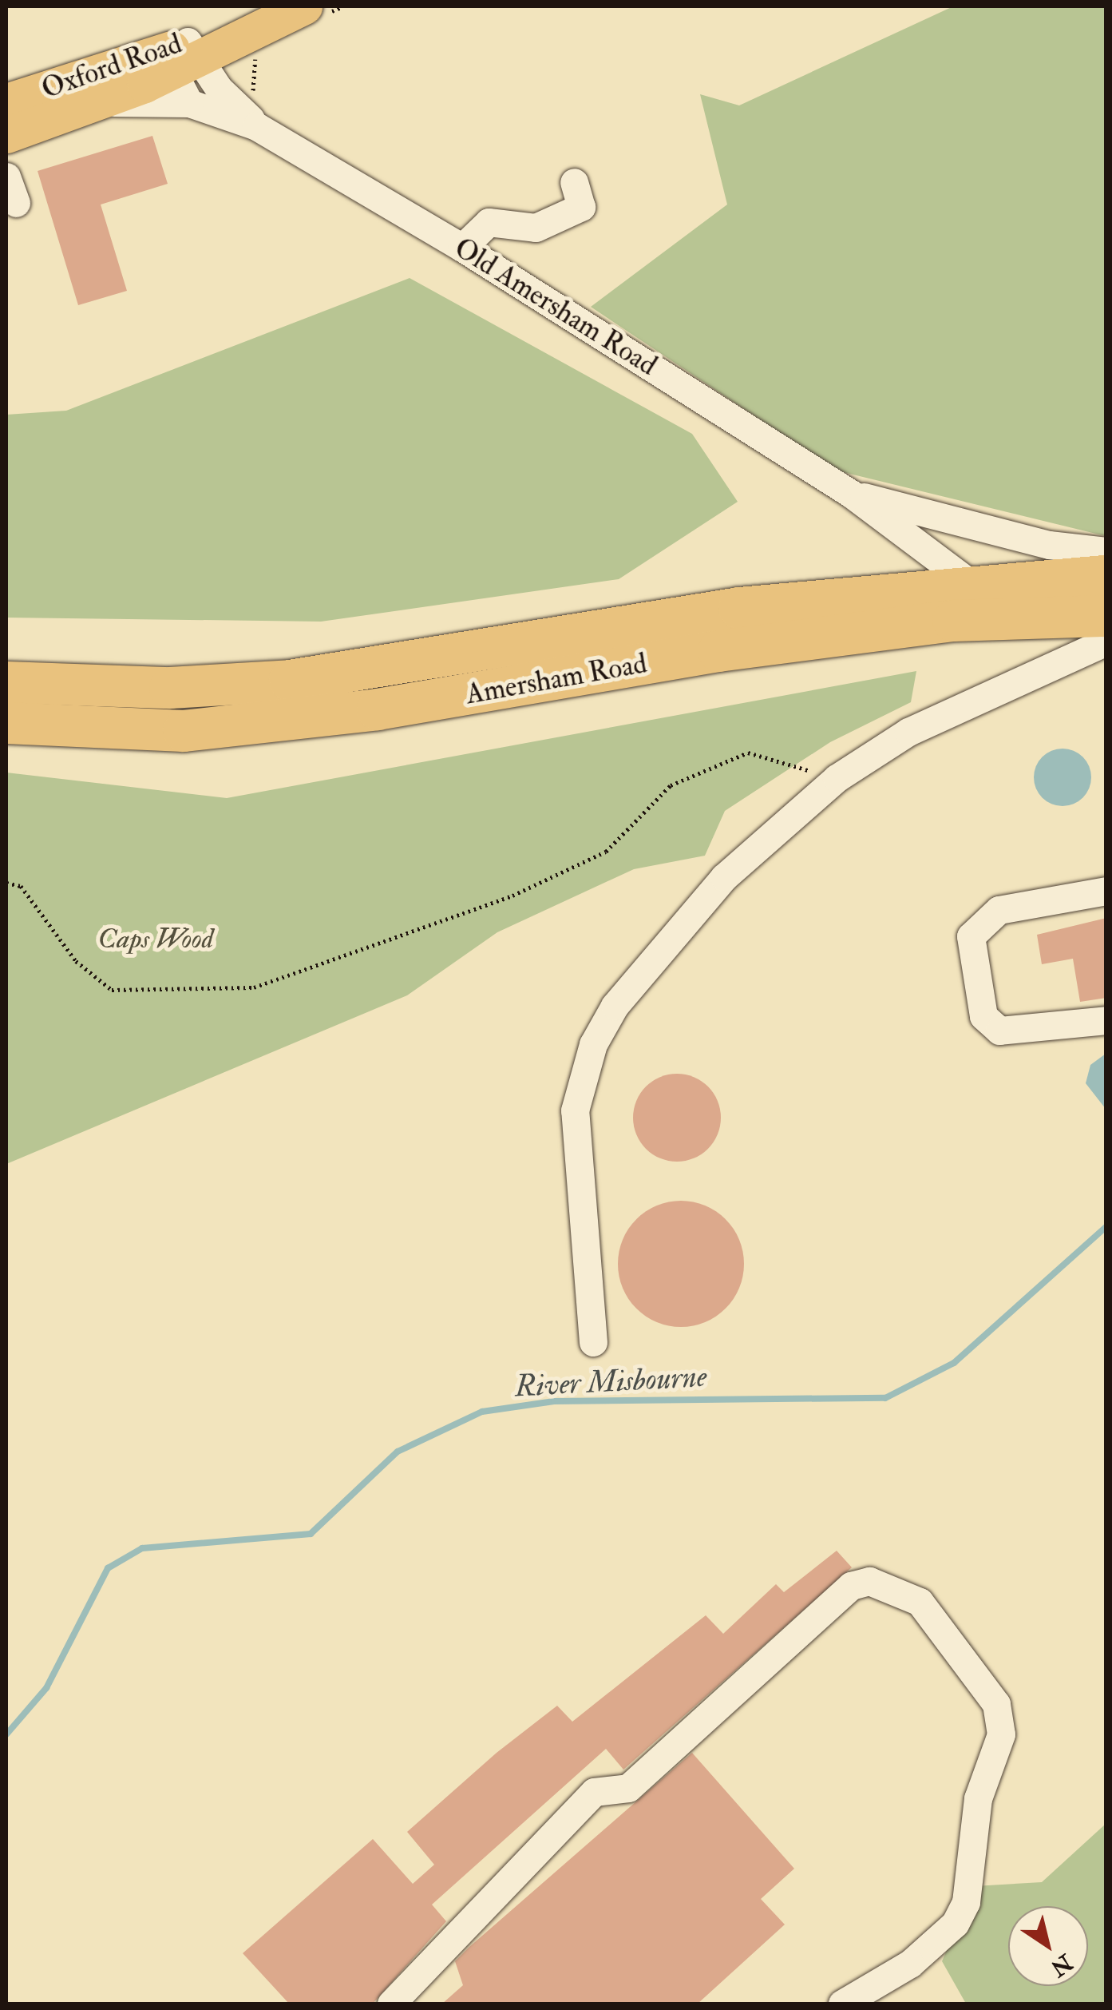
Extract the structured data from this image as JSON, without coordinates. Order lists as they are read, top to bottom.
{
  "streets": {
    "highway": ["Amersham Road"],
    "main road": ["Oxford Road"],
    "street": ["Old Amersham Road"]
  },
  "crossings": [
    ["Oxford Road", "Old Amersham Road"],
    ["Old Amersham Road", "Amersham Road"]
  ],
  "water": ["River Misbourne"],
  "parks": ["Caps Wood"],
  "north": "bottom right"
}
